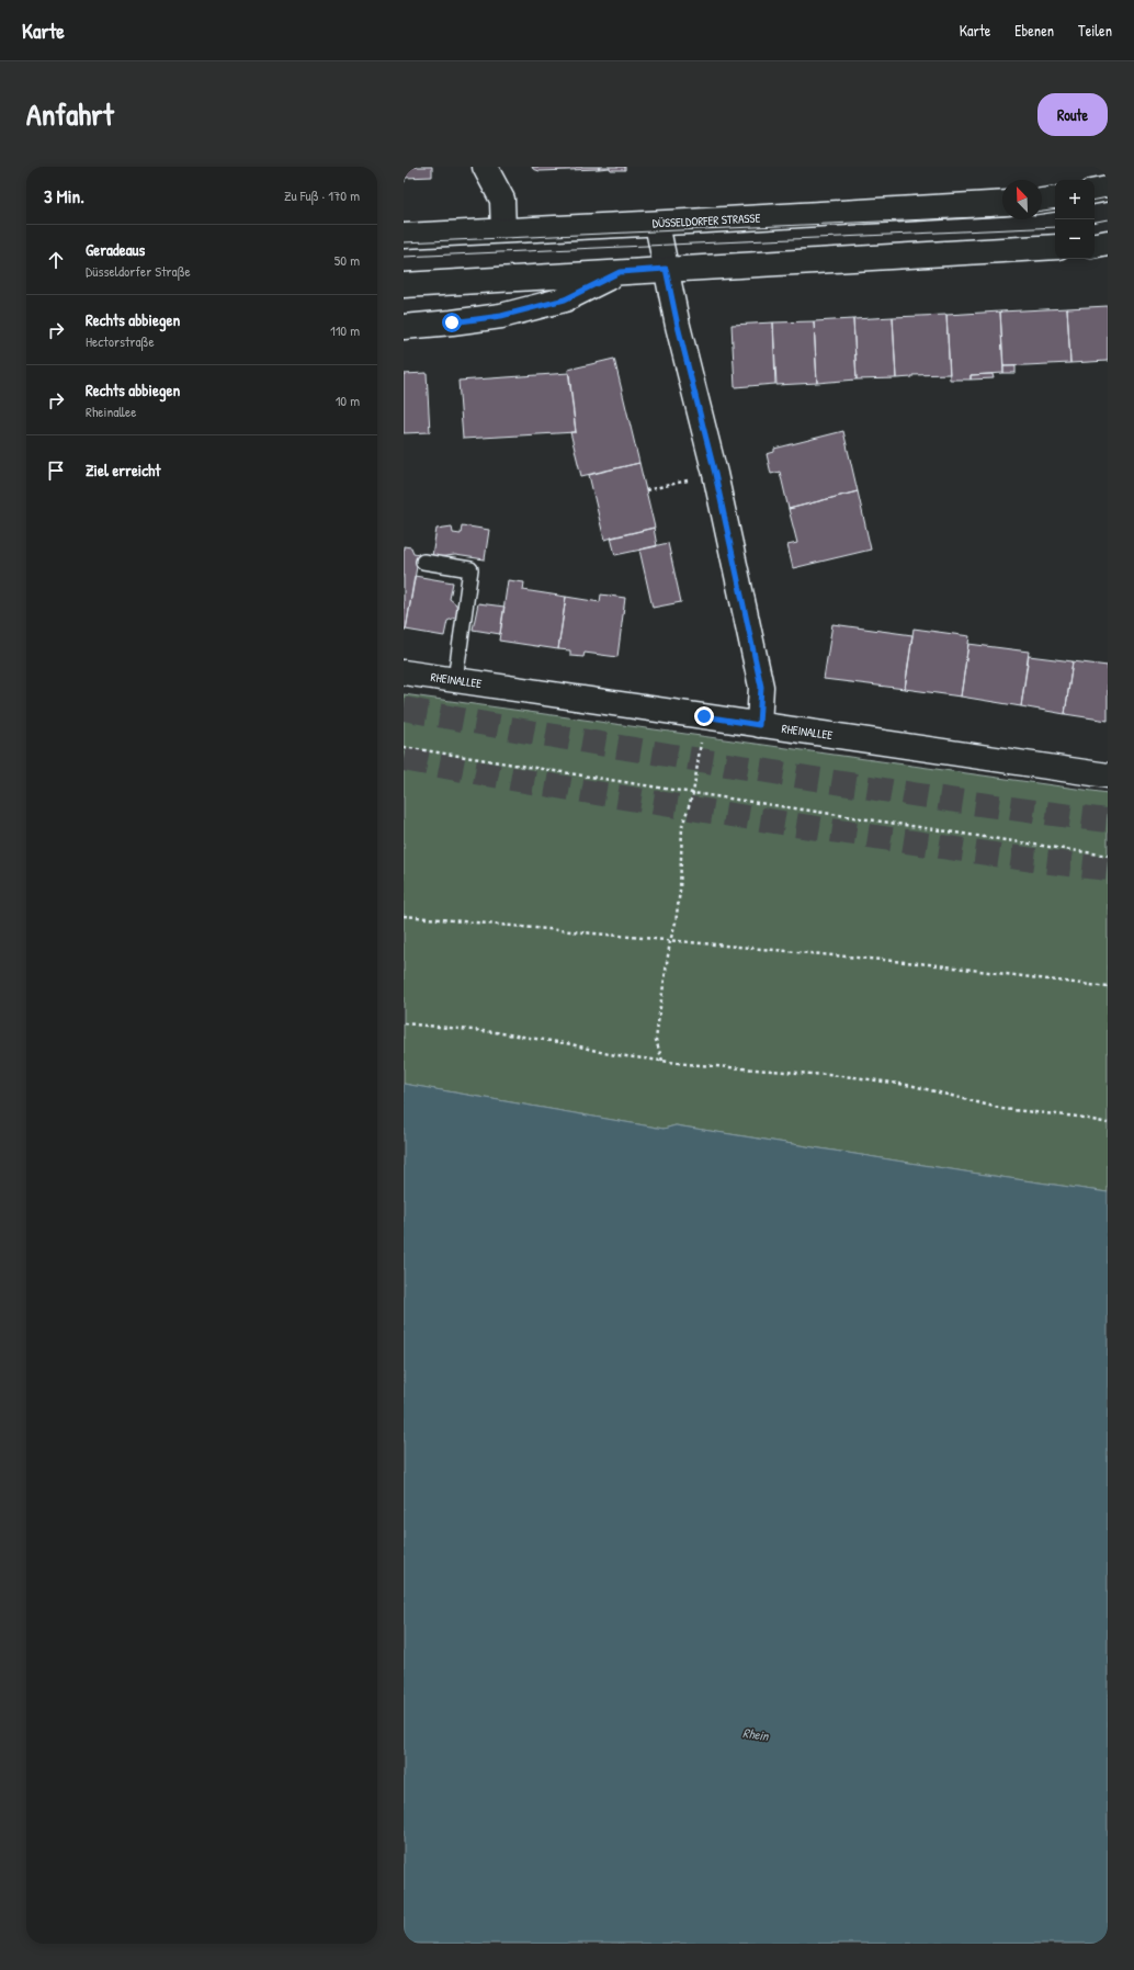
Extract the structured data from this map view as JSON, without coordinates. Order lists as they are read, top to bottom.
{
  "streets": {
    "main road": ["DÜSSELDORFER STRASSE", "RHEINALLEE"]
  },
  "water": ["Rhein"],
  "north": "top left",
  "page": {
    "header": "Karte",
    "nav": ["Karte", "Ebenen", "Teilen"],
    "title": "Anfahrt",
    "buttons": "Route",
    "heading": ["3 Min.", "Zu Fuß · 170 m"],
    "map_buttons": ["+", "−"],
    "list": [
      ["Geradeaus", "Düsseldorfer Straße", "50 m"],
      ["Rechts abbiegen", "Hectorstraße", "110 m"],
      ["Rechts abbiegen", "Rheinallee", "10 m"],
      "Ziel erreicht"
    ]
  }
}
